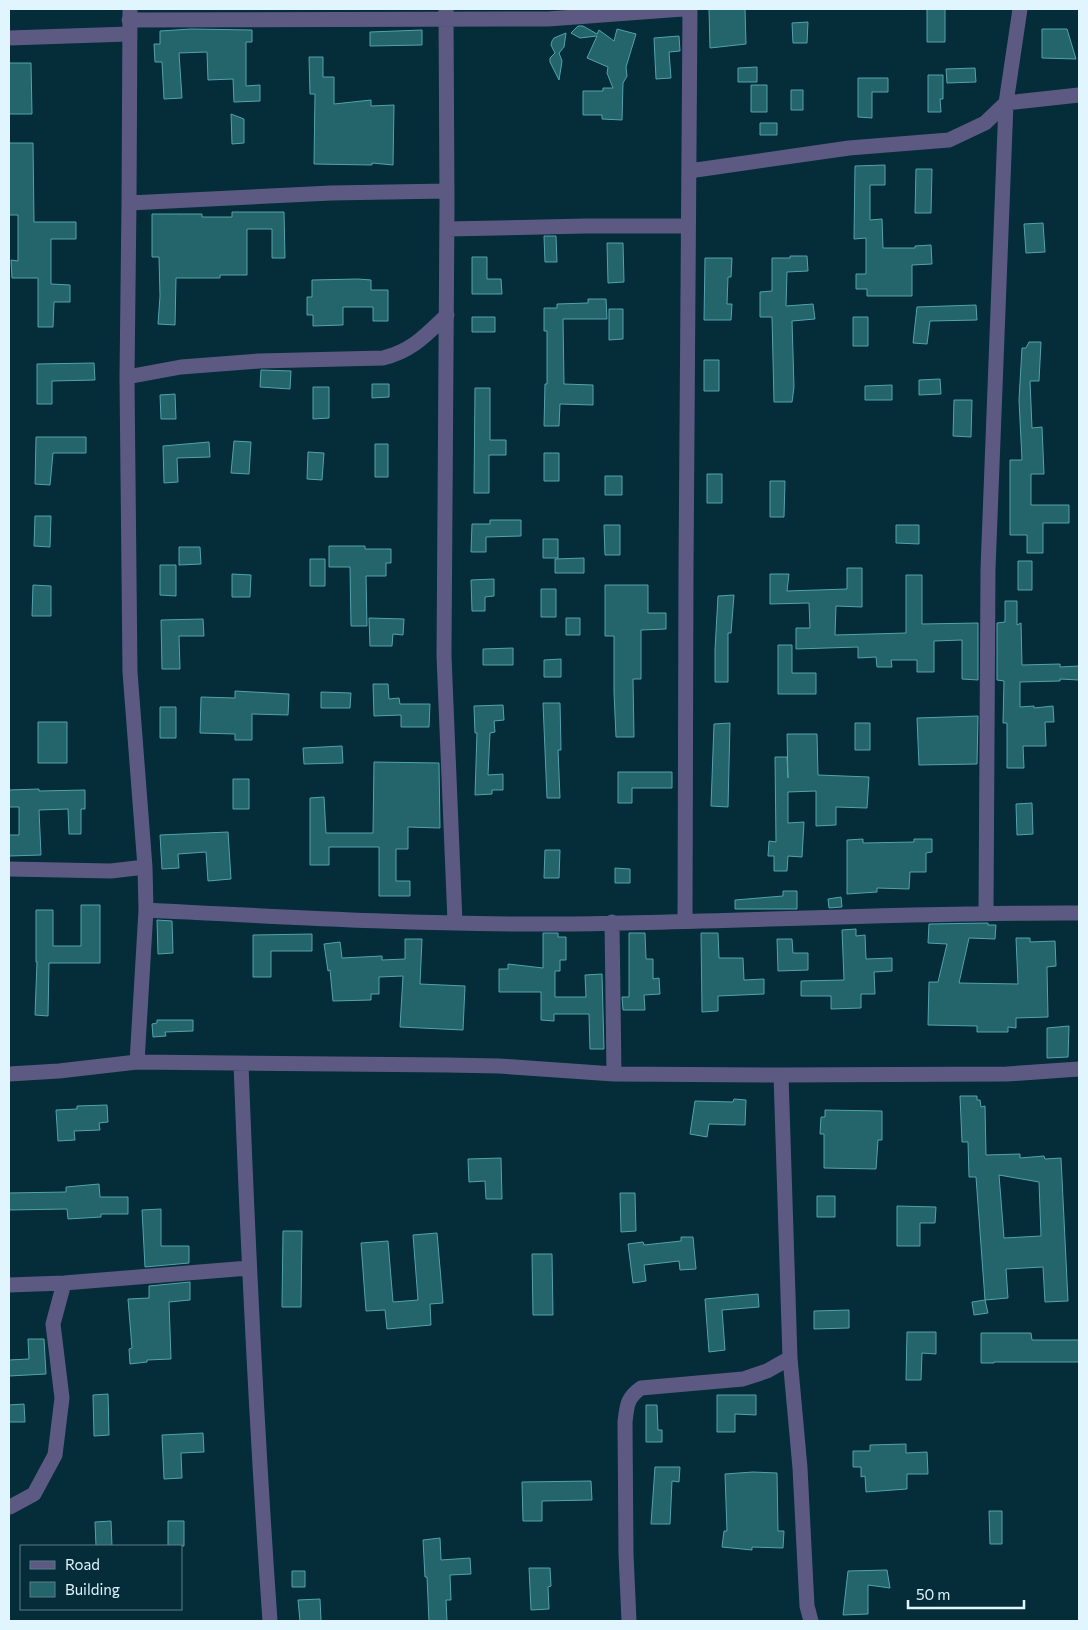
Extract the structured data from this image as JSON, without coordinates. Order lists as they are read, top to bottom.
{
  "legend": ["Road", "Building"],
  "scale_bar": "50 m"
}
